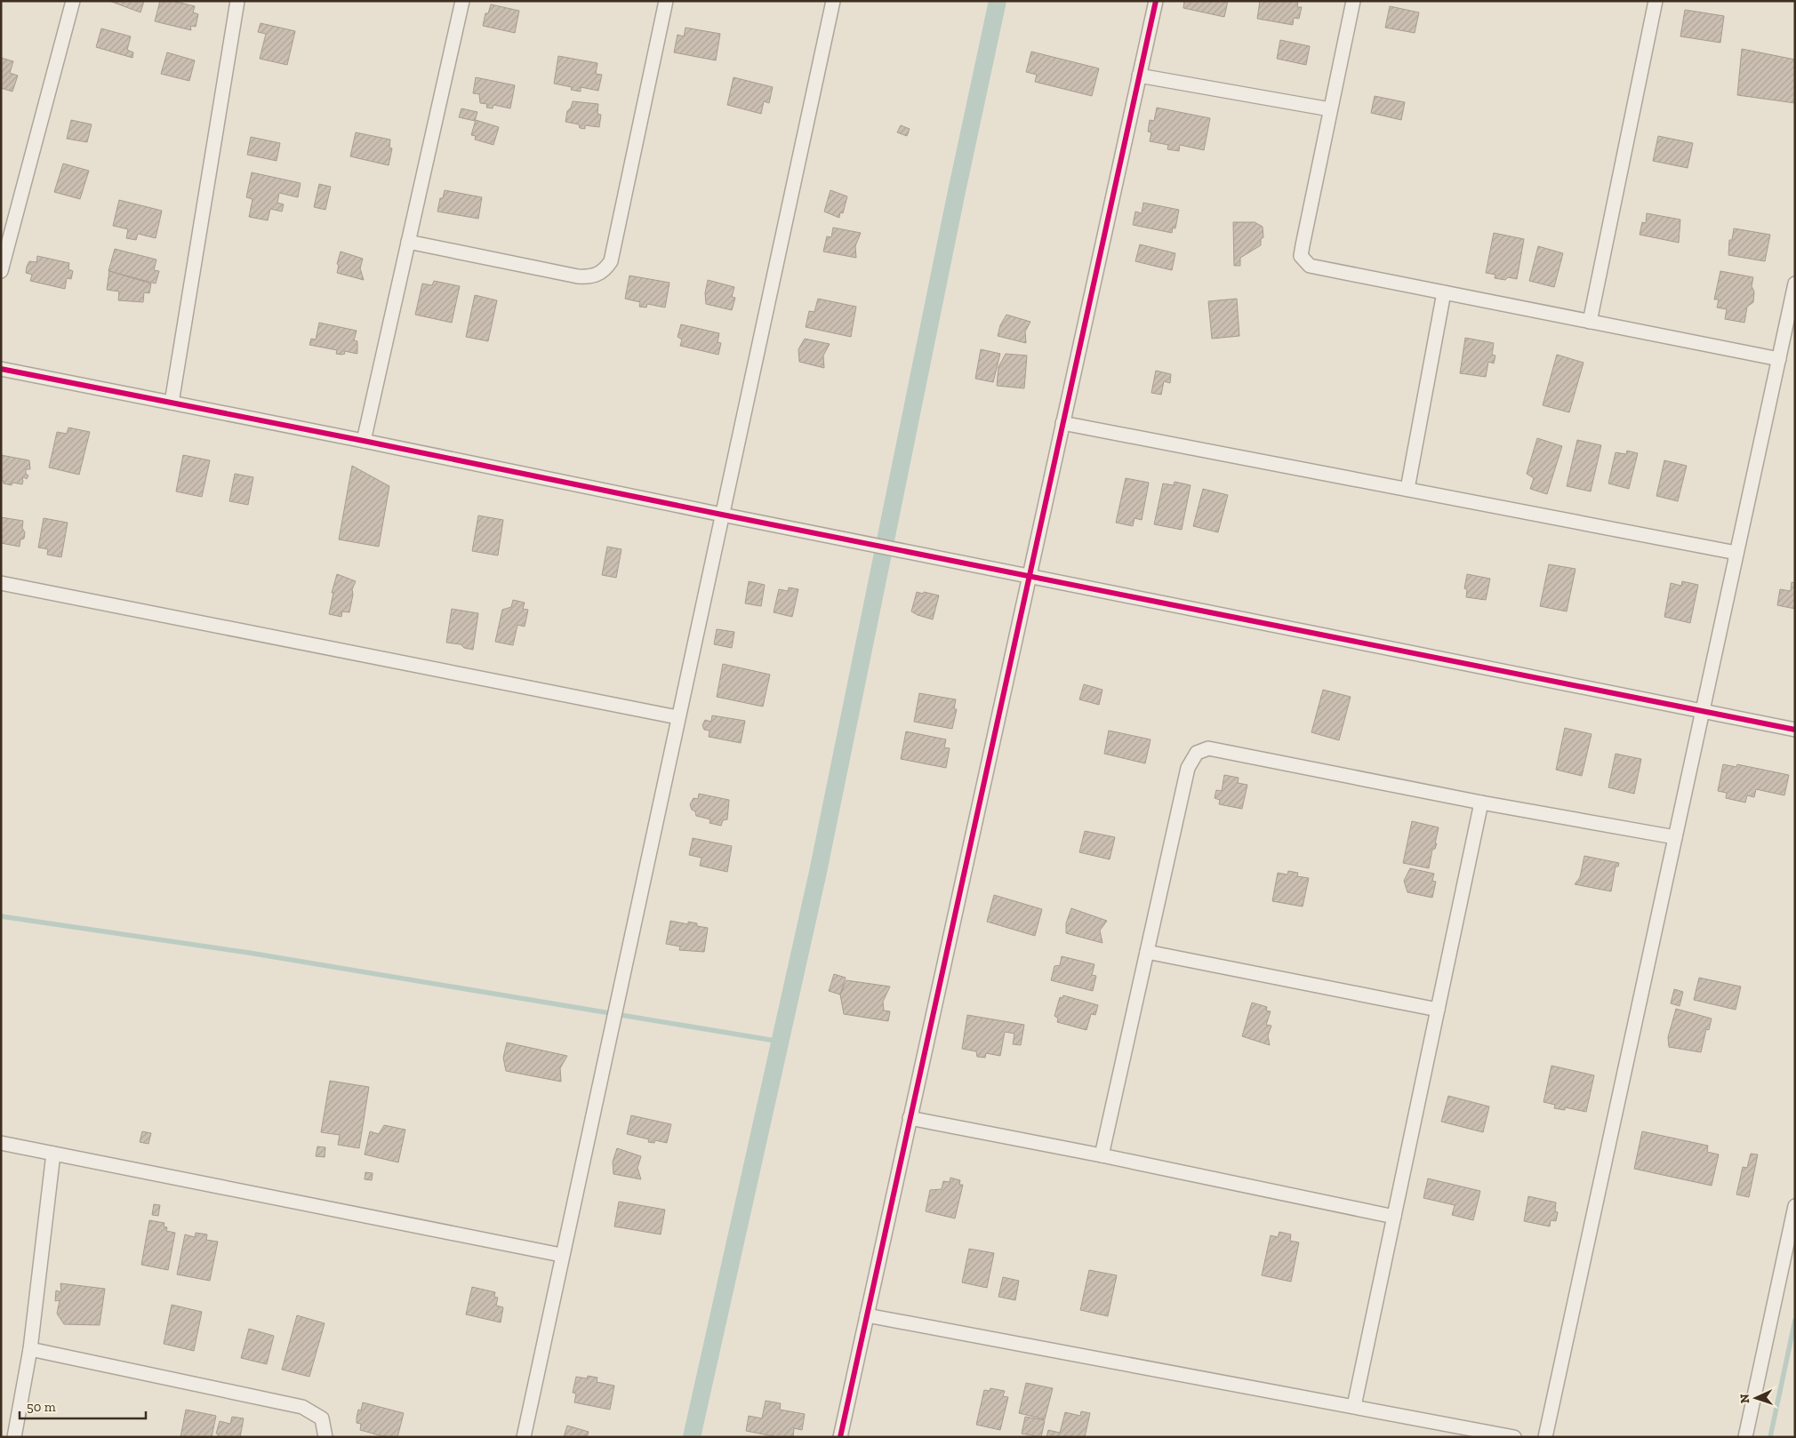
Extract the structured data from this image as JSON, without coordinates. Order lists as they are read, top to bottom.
{
  "scale_bar": "50 m",
  "north": "left"
}
